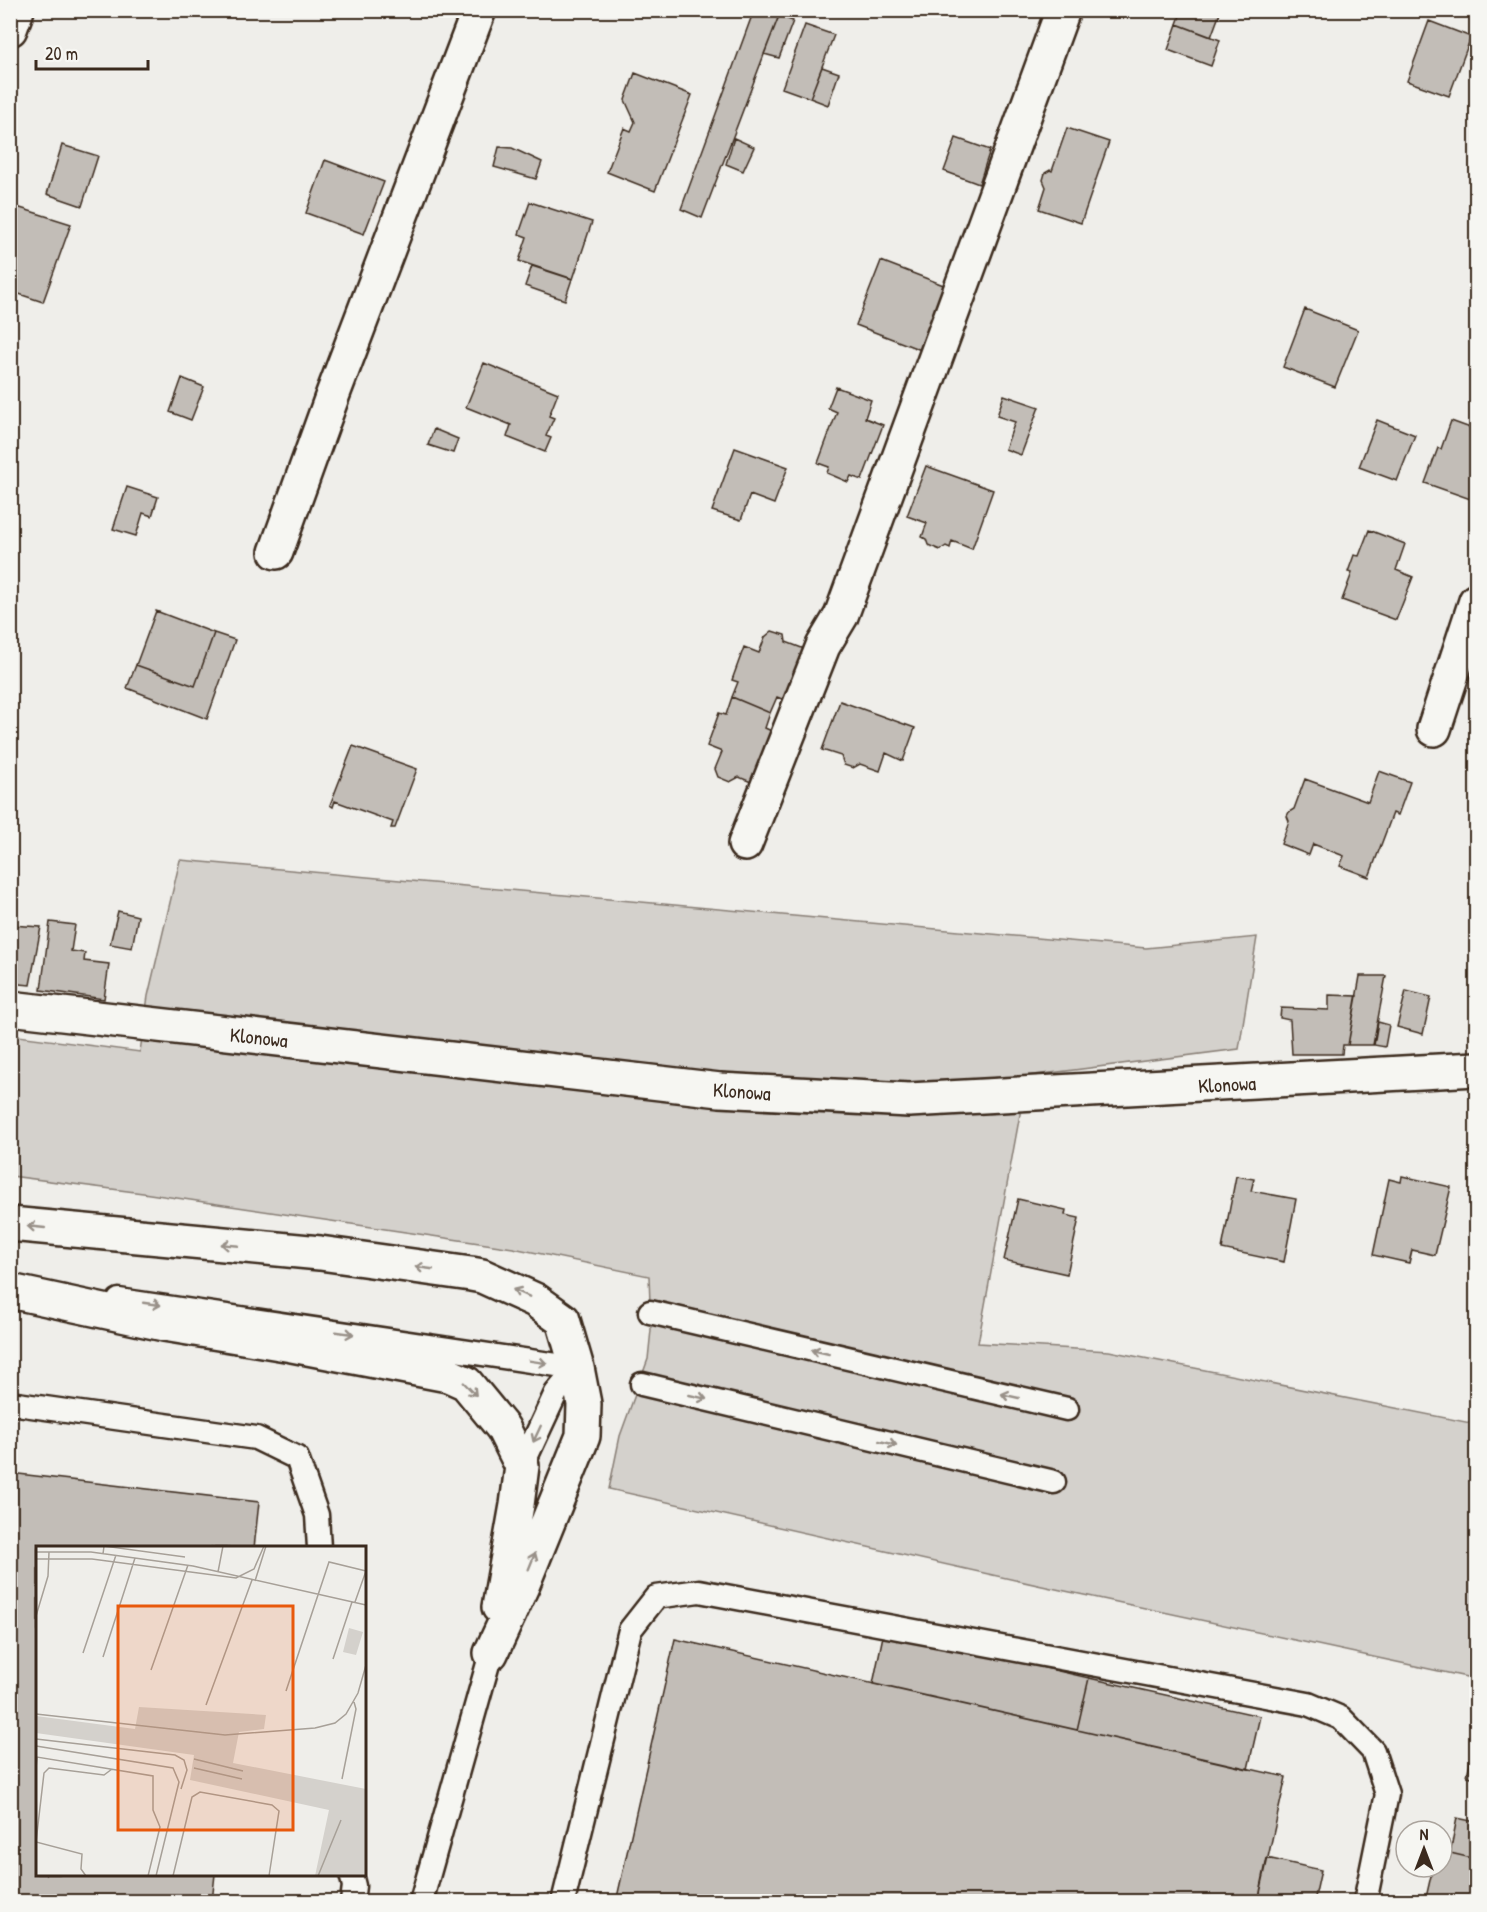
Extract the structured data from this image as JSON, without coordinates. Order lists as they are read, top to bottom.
{
  "streets": {
    "street": ["Klonowa"]
  },
  "scale_bar": "20 m",
  "north": "top"
}
